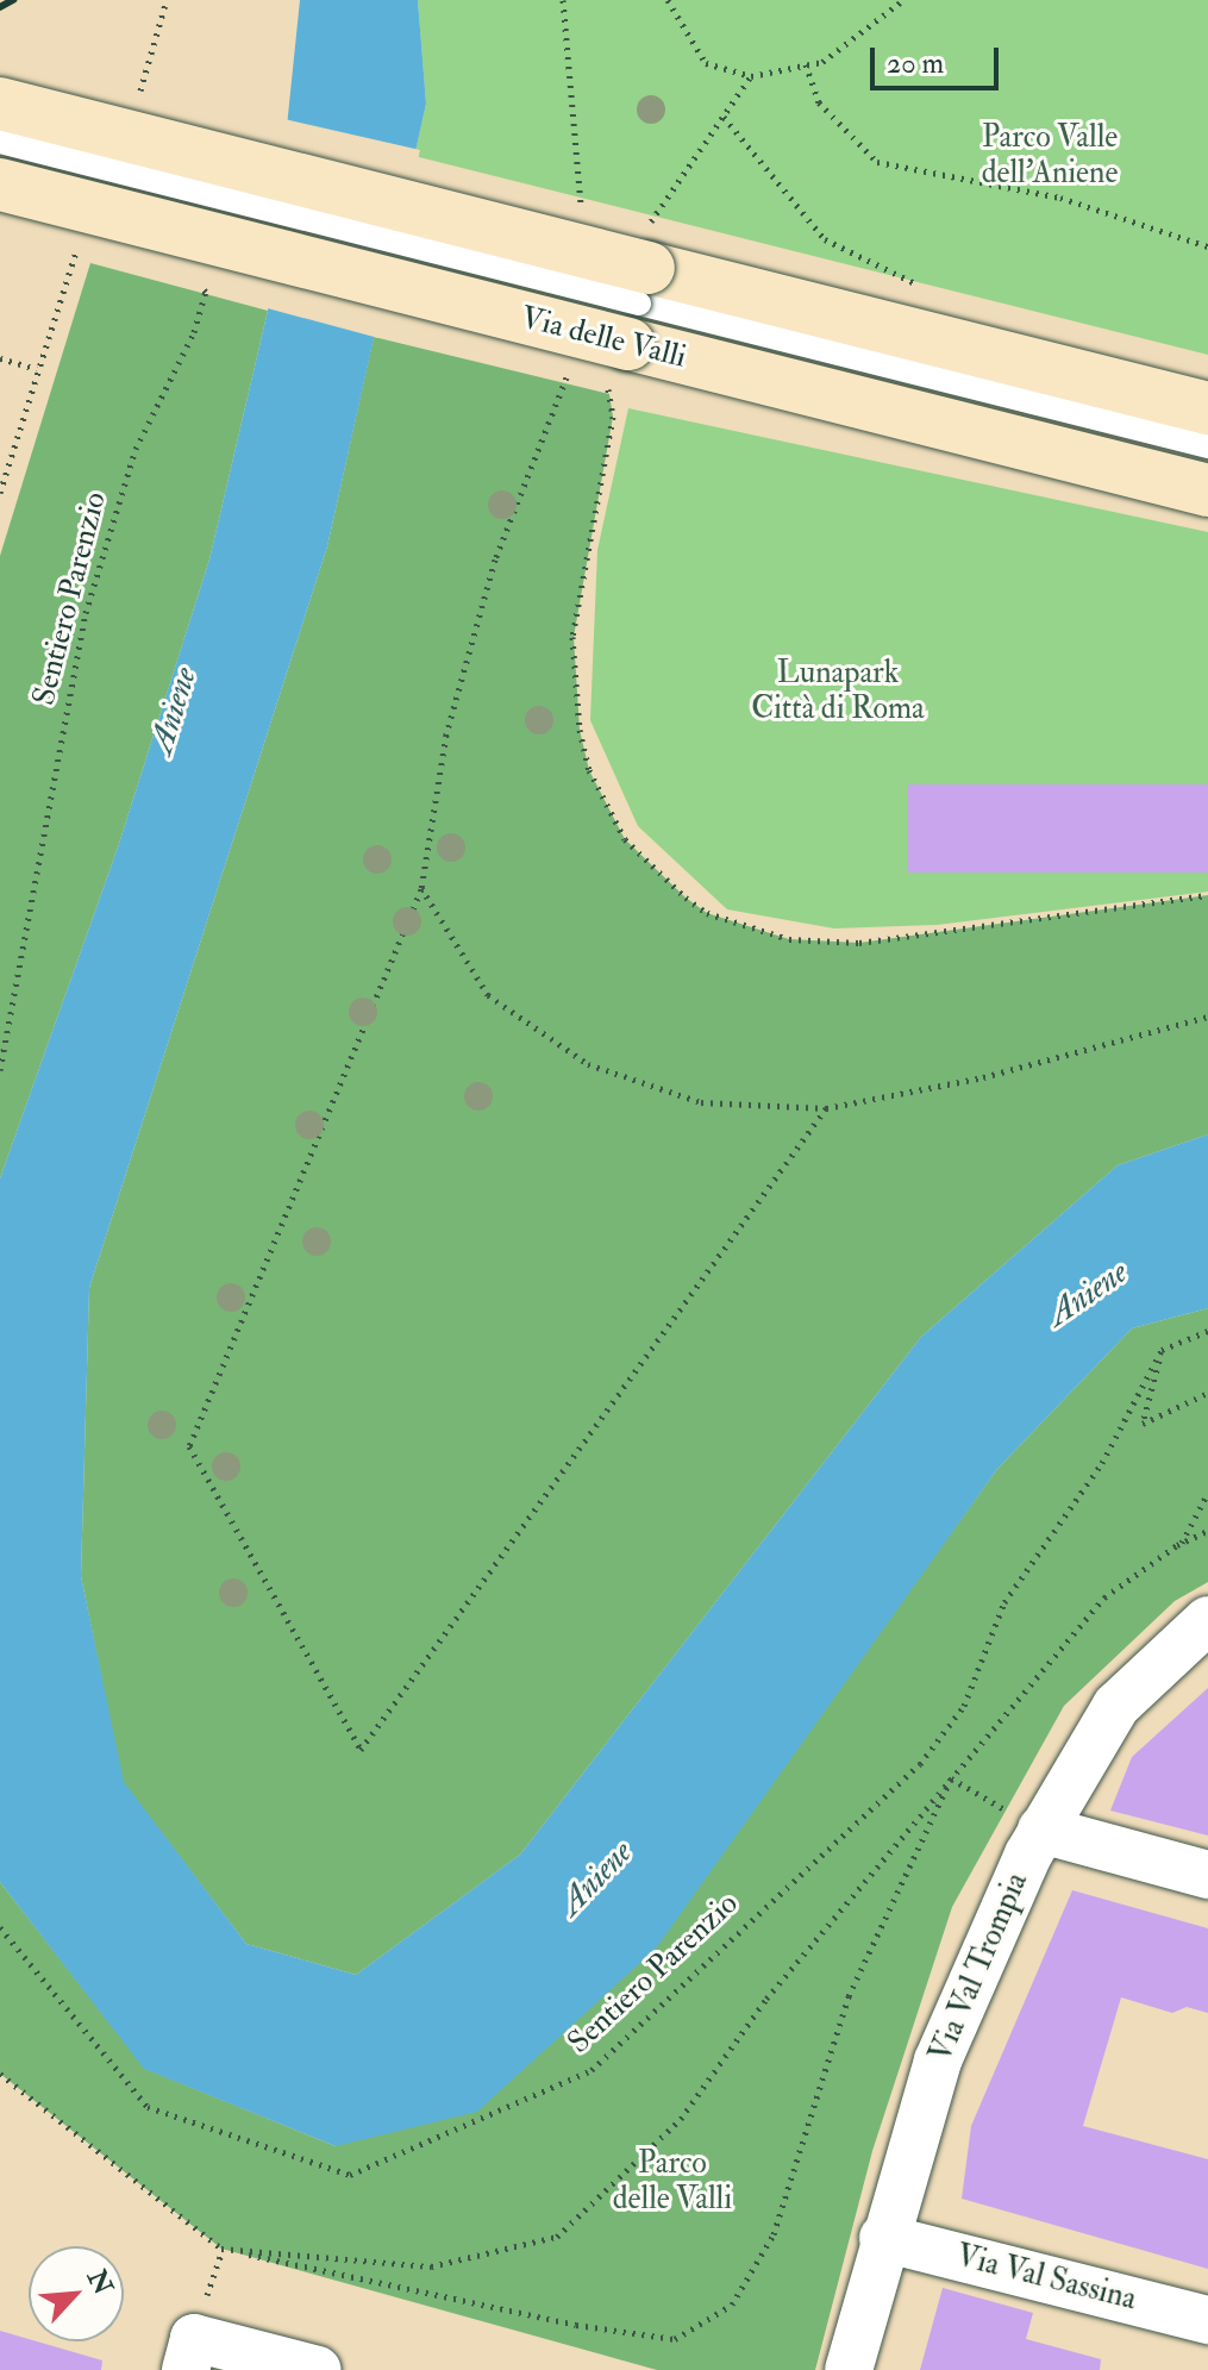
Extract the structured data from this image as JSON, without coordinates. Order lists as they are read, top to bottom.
{
  "streets": {
    "main road": ["Via delle Valli"],
    "street": ["Via Val Trompia", "Via Val Sassina"],
    "path": ["Sentiero Parenzio"]
  },
  "crossings": [
    ["Via Val Trompia", "Via Val Sassina"]
  ],
  "water": ["Aniene"],
  "parks": ["Parco Valle dell'Aniene", "Lunapark Città di Roma", "Parco delle Valli"],
  "scale_bar": "20 m",
  "north": "top right"
}
